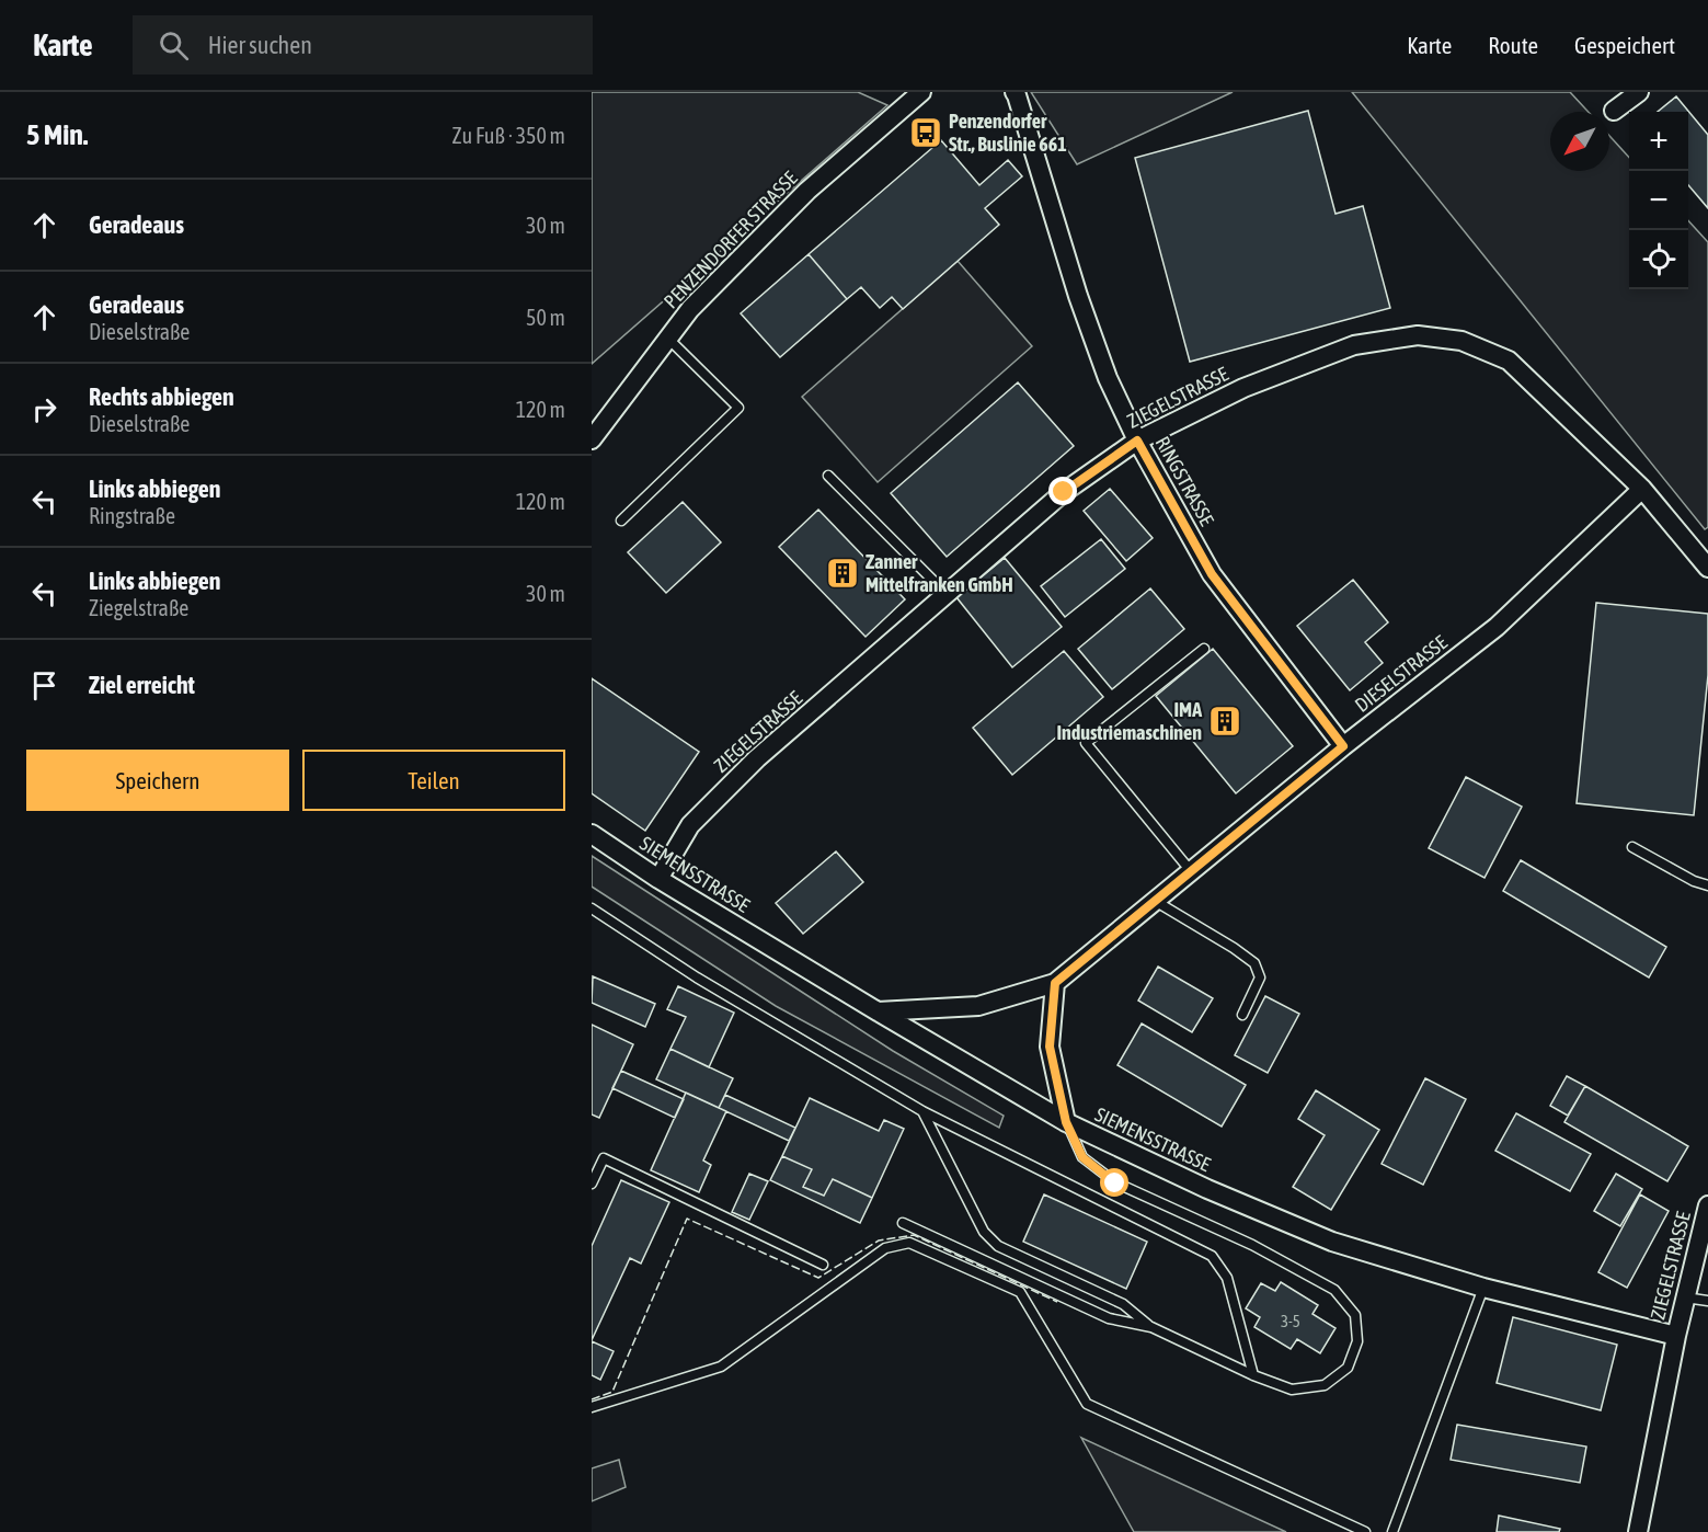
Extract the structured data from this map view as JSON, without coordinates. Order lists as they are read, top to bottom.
{
  "streets": {
    "street": [
      "PENZENDORFER STRASSE",
      "ZIEGELSTRASSE",
      "RINGSTRASSE",
      "DIESELSTRASSE",
      "SIEMENSSTRASSE"
    ]
  },
  "crossings": [
    ["ZIEGELSTRASSE", "RINGSTRASSE"],
    ["ZIEGELSTRASSE", "DIESELSTRASSE"],
    ["ZIEGELSTRASSE", "SIEMENSSTRASSE"],
    ["RINGSTRASSE", "DIESELSTRASSE"],
    ["DIESELSTRASSE", "SIEMENSSTRASSE"]
  ],
  "places": {
    "bus stop": ["Penzendorfer Str., Buslinie 661"],
    "building": ["Zanner Mittelfranken GmbH", "IMA Industriemaschinen"]
  },
  "house_numbers": ["3-5"],
  "north": "bottom left",
  "page": {
    "header": "Karte",
    "search": "Hier suchen",
    "nav": ["Karte", "Route", "Gespeichert"],
    "heading": ["5 Min.", "Zu Fuß · 350 m"],
    "map_buttons": ["+", "−"],
    "list": [
      ["Geradeaus", "30 m"],
      ["Geradeaus", "Dieselstraße", "50 m"],
      ["Rechts abbiegen", "Dieselstraße", "120 m"],
      ["Links abbiegen", "Ringstraße", "120 m"],
      ["Links abbiegen", "Ziegelstraße", "30 m"],
      "Ziel erreicht"
    ],
    "buttons": ["Speichern", "Teilen"]
  }
}
